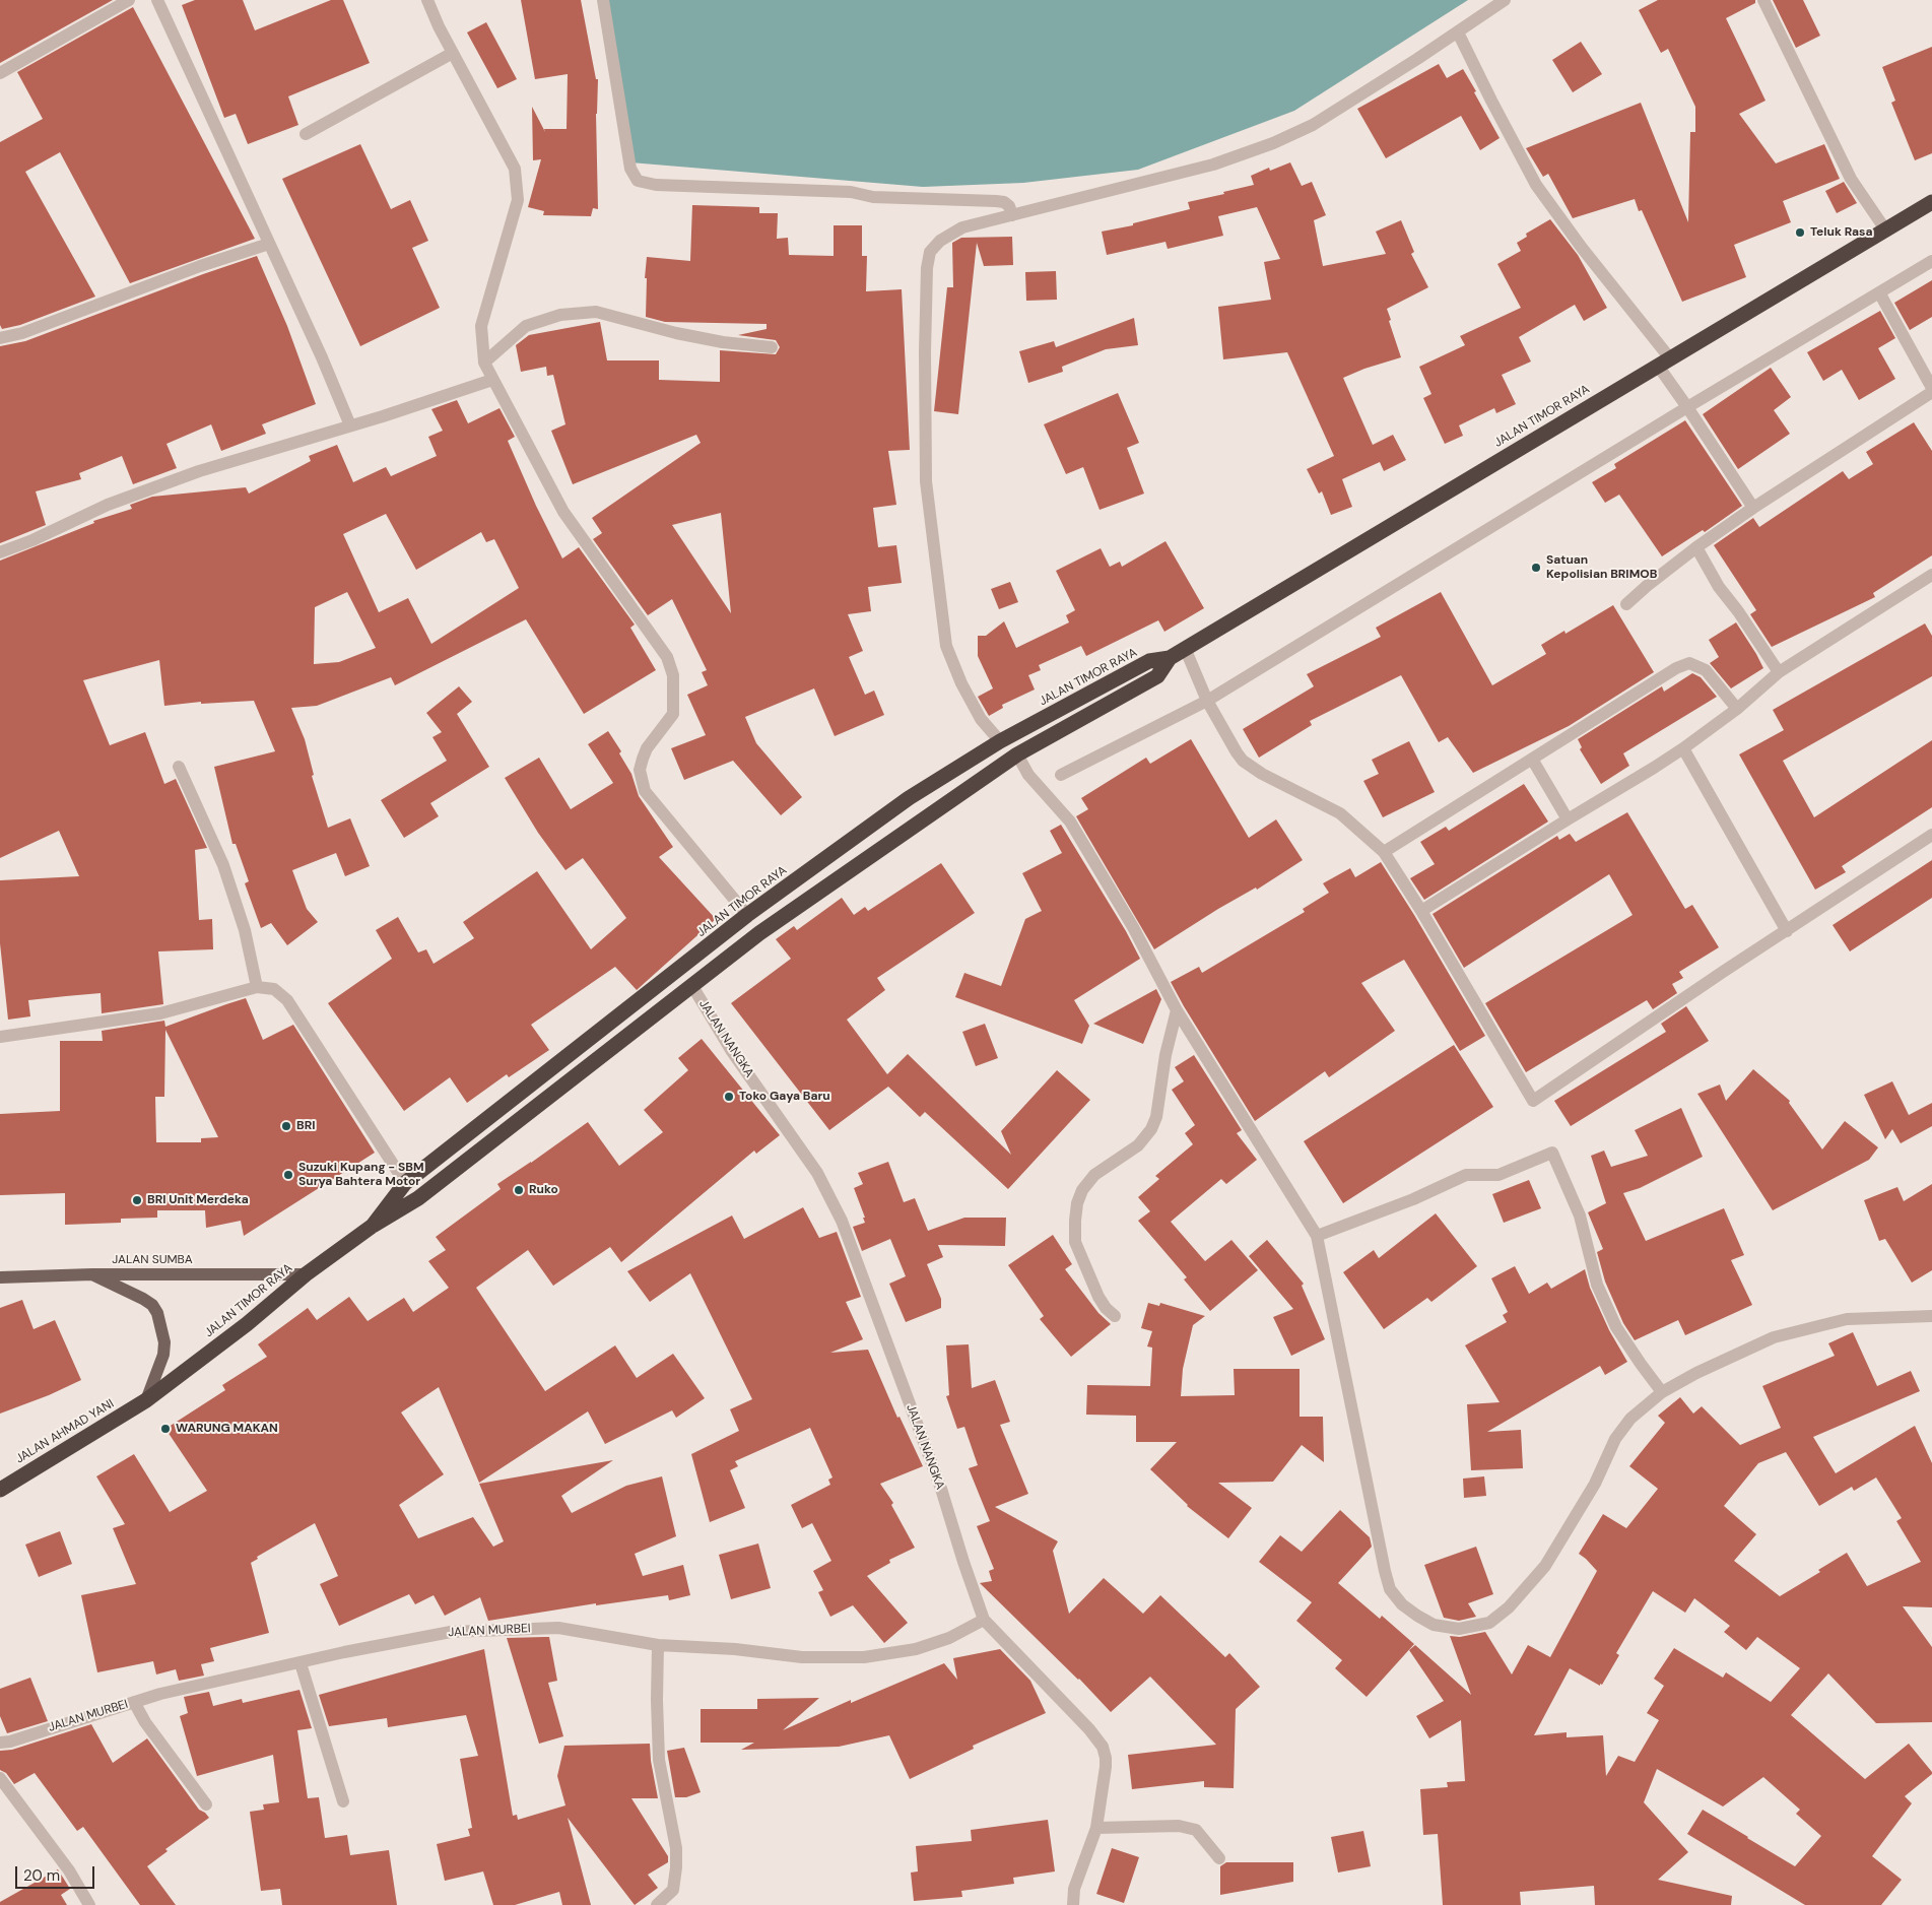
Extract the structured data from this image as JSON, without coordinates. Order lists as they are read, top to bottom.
{
  "streets": {
    "highway": ["JALAN TIMOR RAYA", "JALAN AHMAD YANI"],
    "main road": ["JALAN SUMBA"],
    "street": ["JALAN NANGKA", "JALAN MURBEI"]
  },
  "crossings": [
    ["JALAN TIMOR RAYA", "JALAN NANGKA"],
    ["JALAN TIMOR RAYA", "JALAN SUMBA"],
    ["JALAN TIMOR RAYA", "JALAN AHMAD YANI"],
    ["JALAN NANGKA", "JALAN MURBEI"]
  ],
  "places": [
    "Teluk Rasa",
    "Satuan Kepolisian BRIMOB",
    "Toko Gaya Baru",
    "BRI",
    "Suzuki Kupang - SBM Surya Bahtera Motor",
    "Ruko",
    "BRI Unit Merdeka",
    "WARUNG MAKAN"
  ],
  "scale_bar": "20 m"
}
